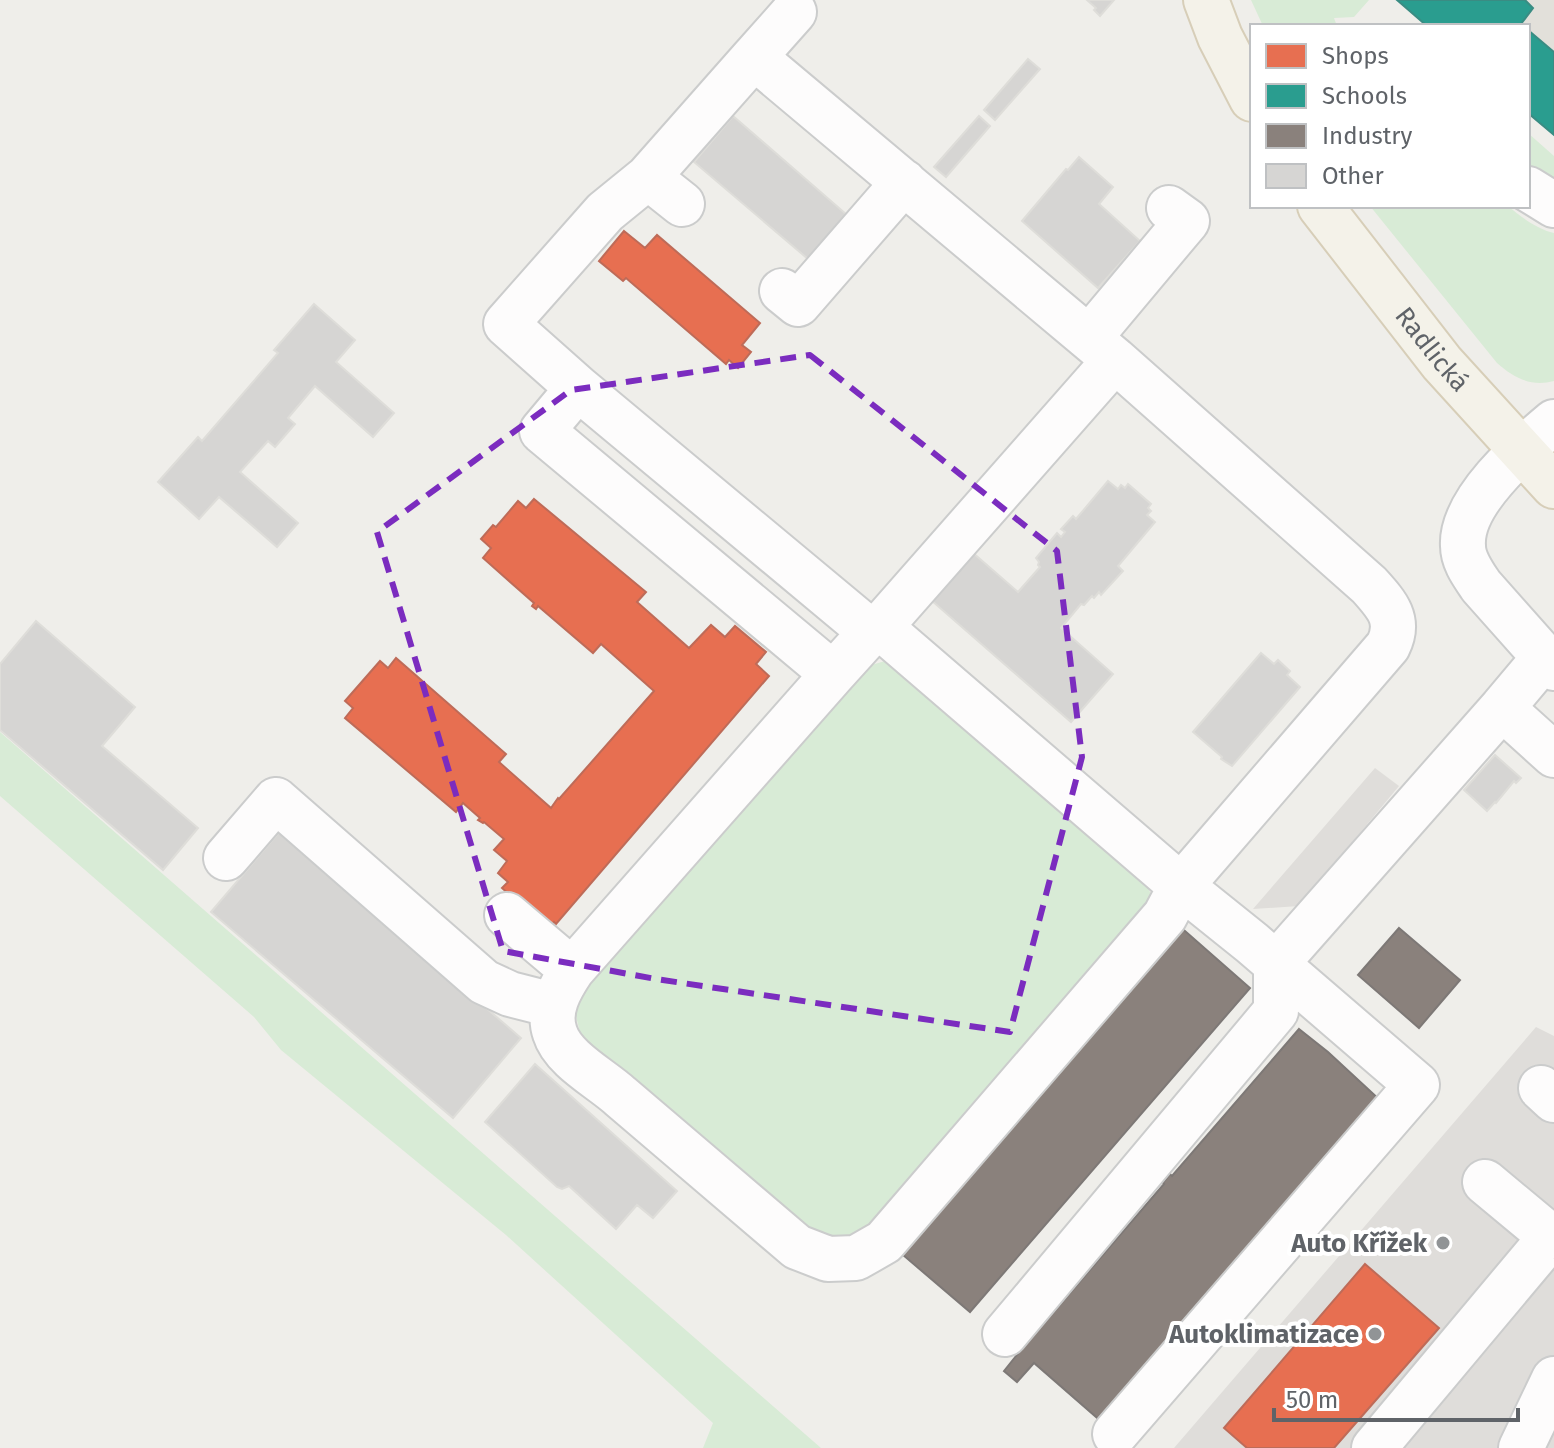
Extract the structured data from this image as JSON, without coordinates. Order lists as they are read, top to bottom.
{
  "streets": {
    "main road": ["Radlická"]
  },
  "places": ["Auto Křížek", "Autoklimatizace"],
  "legend": [
    "Shops",
    "Schools",
    "Industry",
    "Other"
  ],
  "scale_bar": "50 m"
}
